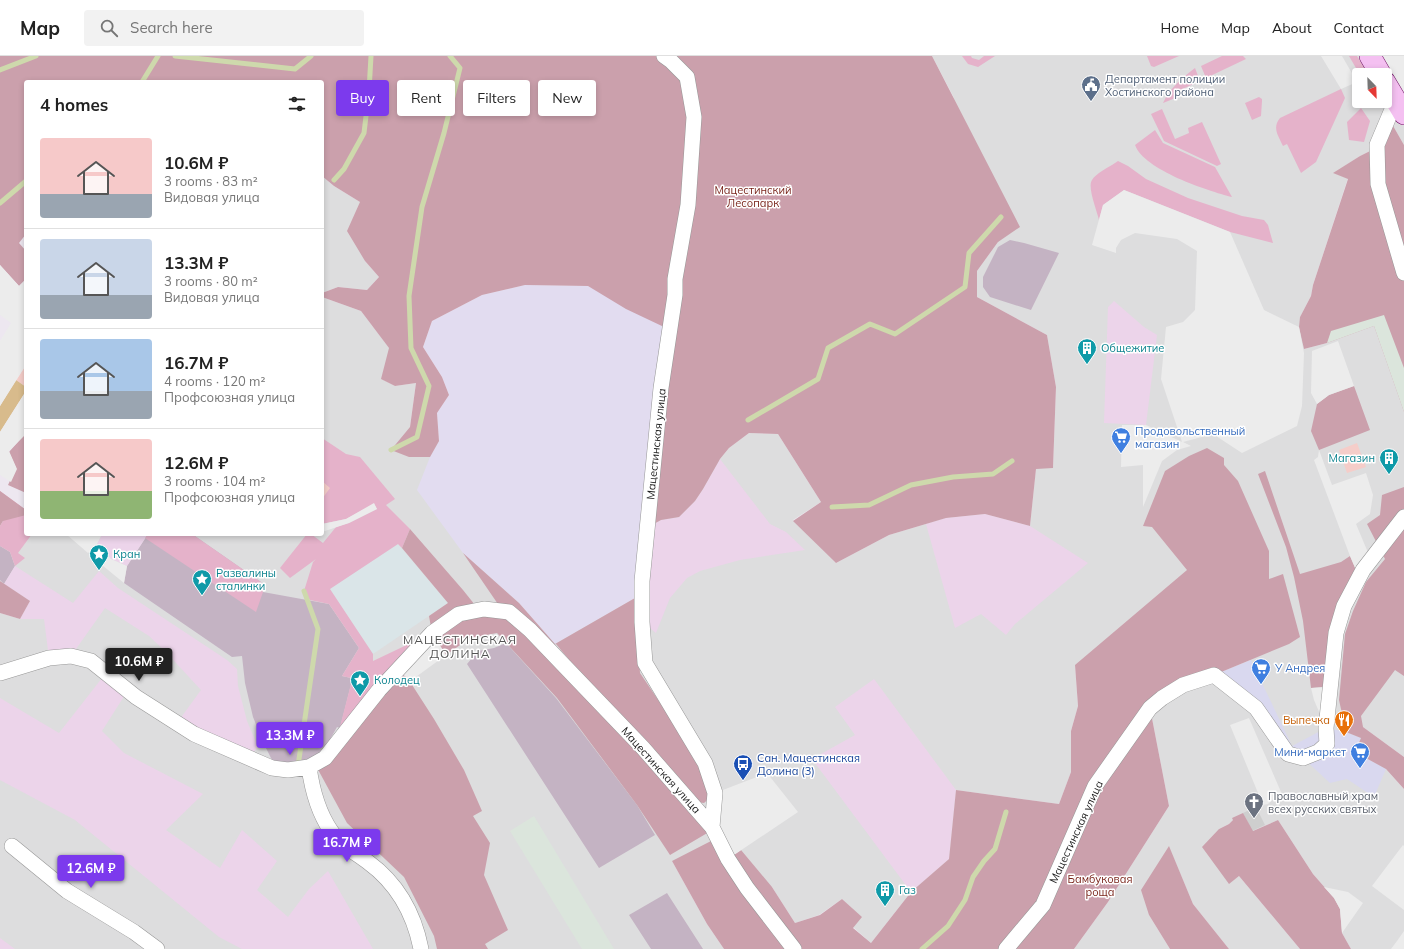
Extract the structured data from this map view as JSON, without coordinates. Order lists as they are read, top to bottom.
{
  "streets": {
    "street": ["Мацестинская улица"]
  },
  "districts": ["МАЦЕСТИНСКАЯ ДОЛИНА"],
  "parks": ["Мацестинский Лесопарк", "Бамбуковая роща"],
  "places": {
    "public building": ["Департамент полиции Хостинского района"],
    "building": ["Общежитие", "Магазин", "Газ"],
    "supermarket": ["Продовольственный магазин", "У Андрея", "Мини-маркет"],
    "place": ["Кран", "Развалины сталинки", "Колодец"],
    "restaurant": ["Выпечка"],
    "bus stop": ["Сан. Мацестинская Долина (3)"],
    "church": ["Православный храм всех русских святых"]
  },
  "north": "bottom right",
  "page": {
    "header": "Map",
    "search": "Search here",
    "nav": [
      "Home",
      "Map",
      "About",
      "Contact"
    ],
    "chip": [
      "Buy",
      "Rent",
      "Filters",
      "New"
    ],
    "heading": "4 homes",
    "list": [
      {
        "name": "10.6M ₽",
        "note": "3 rooms · 83 m² · Видовая улица"
      },
      {
        "name": "13.3M ₽",
        "note": "3 rooms · 80 m² · Видовая улица"
      },
      {
        "name": "16.7M ₽",
        "note": "4 rooms · 120 m² · Профсоюзная улица"
      },
      {
        "name": "12.6M ₽",
        "note": "3 rooms · 104 m² · Профсоюзная улица"
      }
    ],
    "price": [
      "10.6M ₽",
      "13.3M ₽",
      "16.7M ₽",
      "12.6M ₽"
    ]
  }
}
